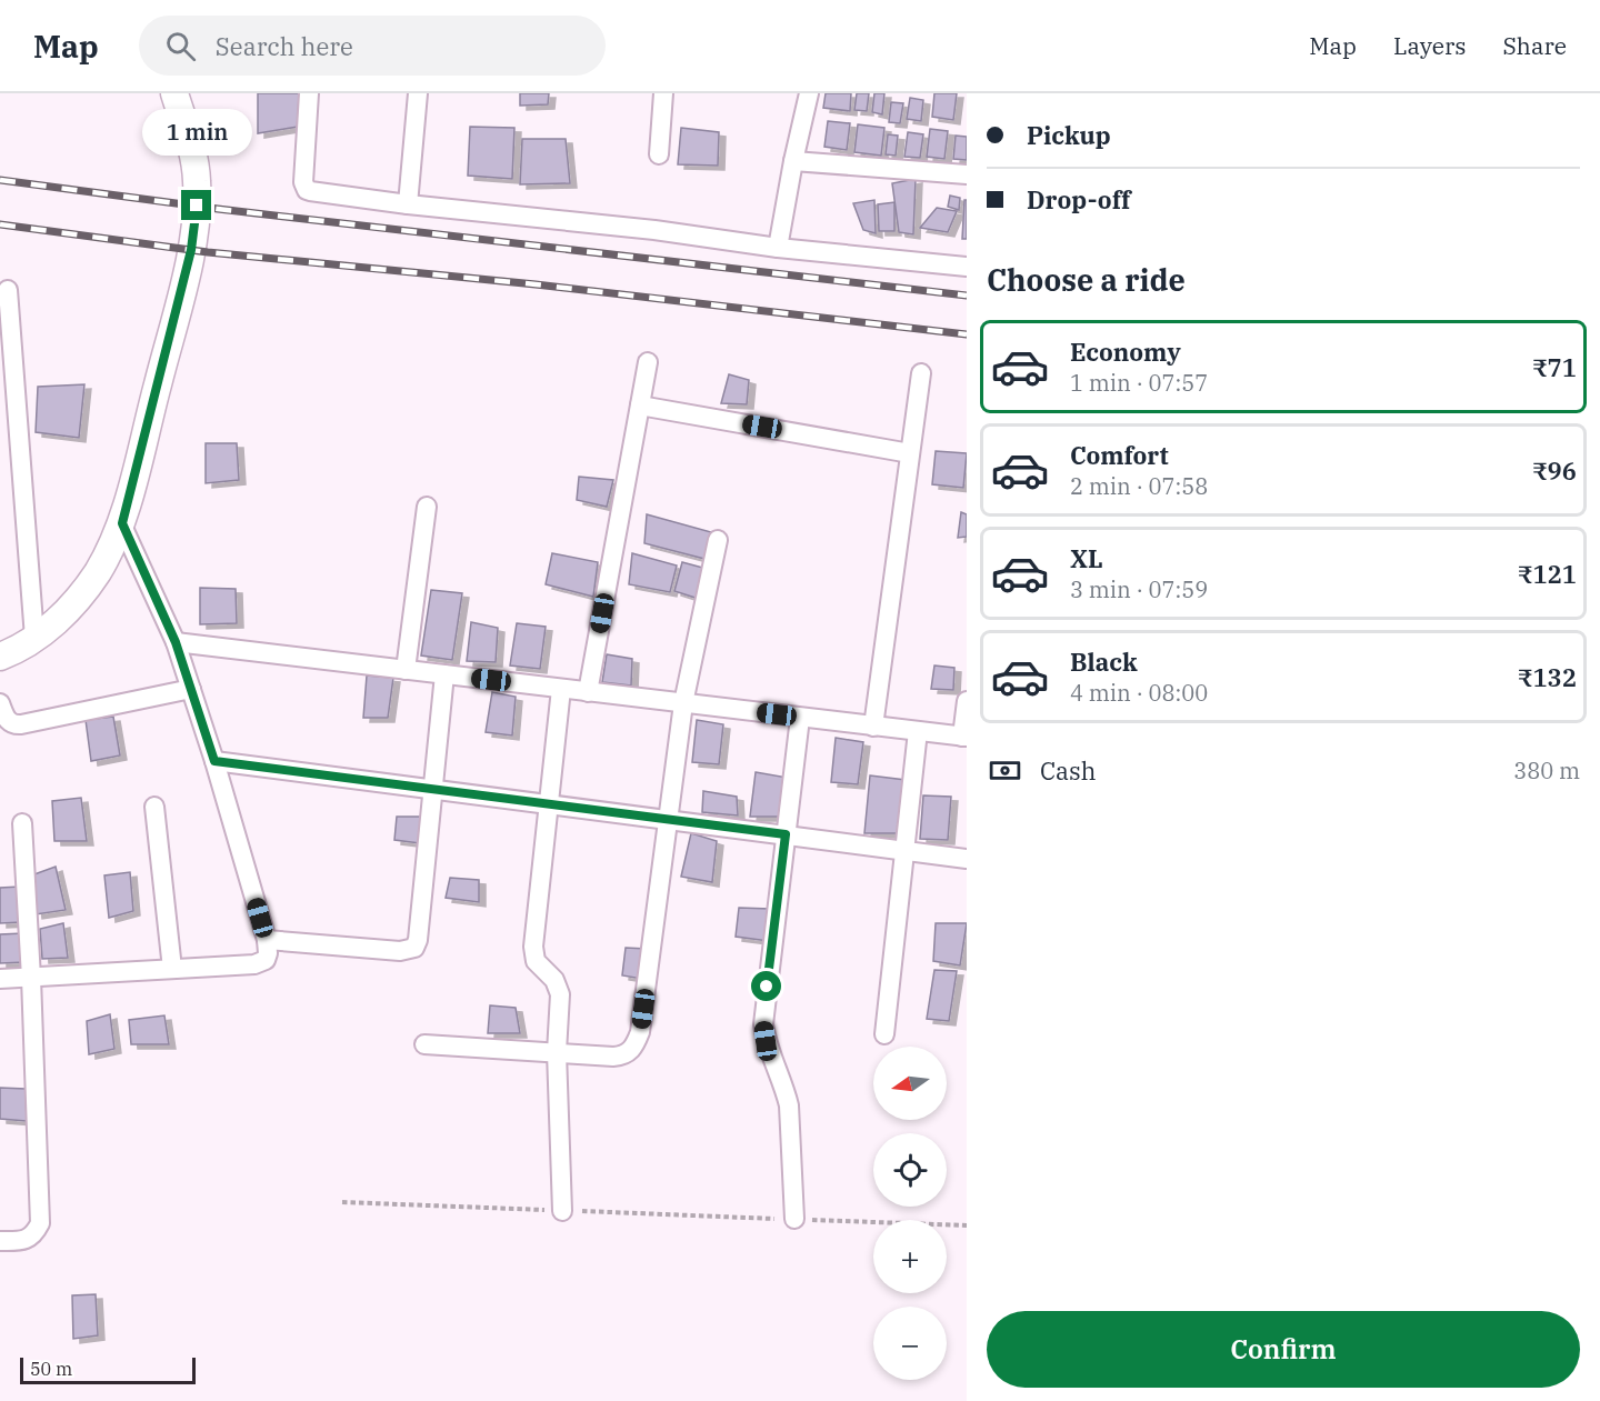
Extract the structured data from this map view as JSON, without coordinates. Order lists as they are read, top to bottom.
{
  "scale_bar": "50 m",
  "north": "left",
  "page": {
    "header": "Map",
    "search": "Search here",
    "nav": ["Map", "Layers", "Share"],
    "banner": ["Pickup", "Drop-off"],
    "bubble": "1 min",
    "heading": "Choose a ride",
    "list": [
      {
        "name": "Economy",
        "note": "1 min · 07:57",
        "value": "₹71"
      },
      {
        "name": "Comfort",
        "note": "2 min · 07:58",
        "value": "₹96"
      },
      {
        "name": "XL",
        "note": "3 min · 07:59",
        "value": "₹121"
      },
      {
        "name": "Black",
        "note": "4 min · 08:00",
        "value": "₹132"
      }
    ],
    "pay": ["Cash", "380 m"],
    "map_buttons": ["+", "−"],
    "buttons": "Confirm",
    "scale": "50 m"
  }
}
